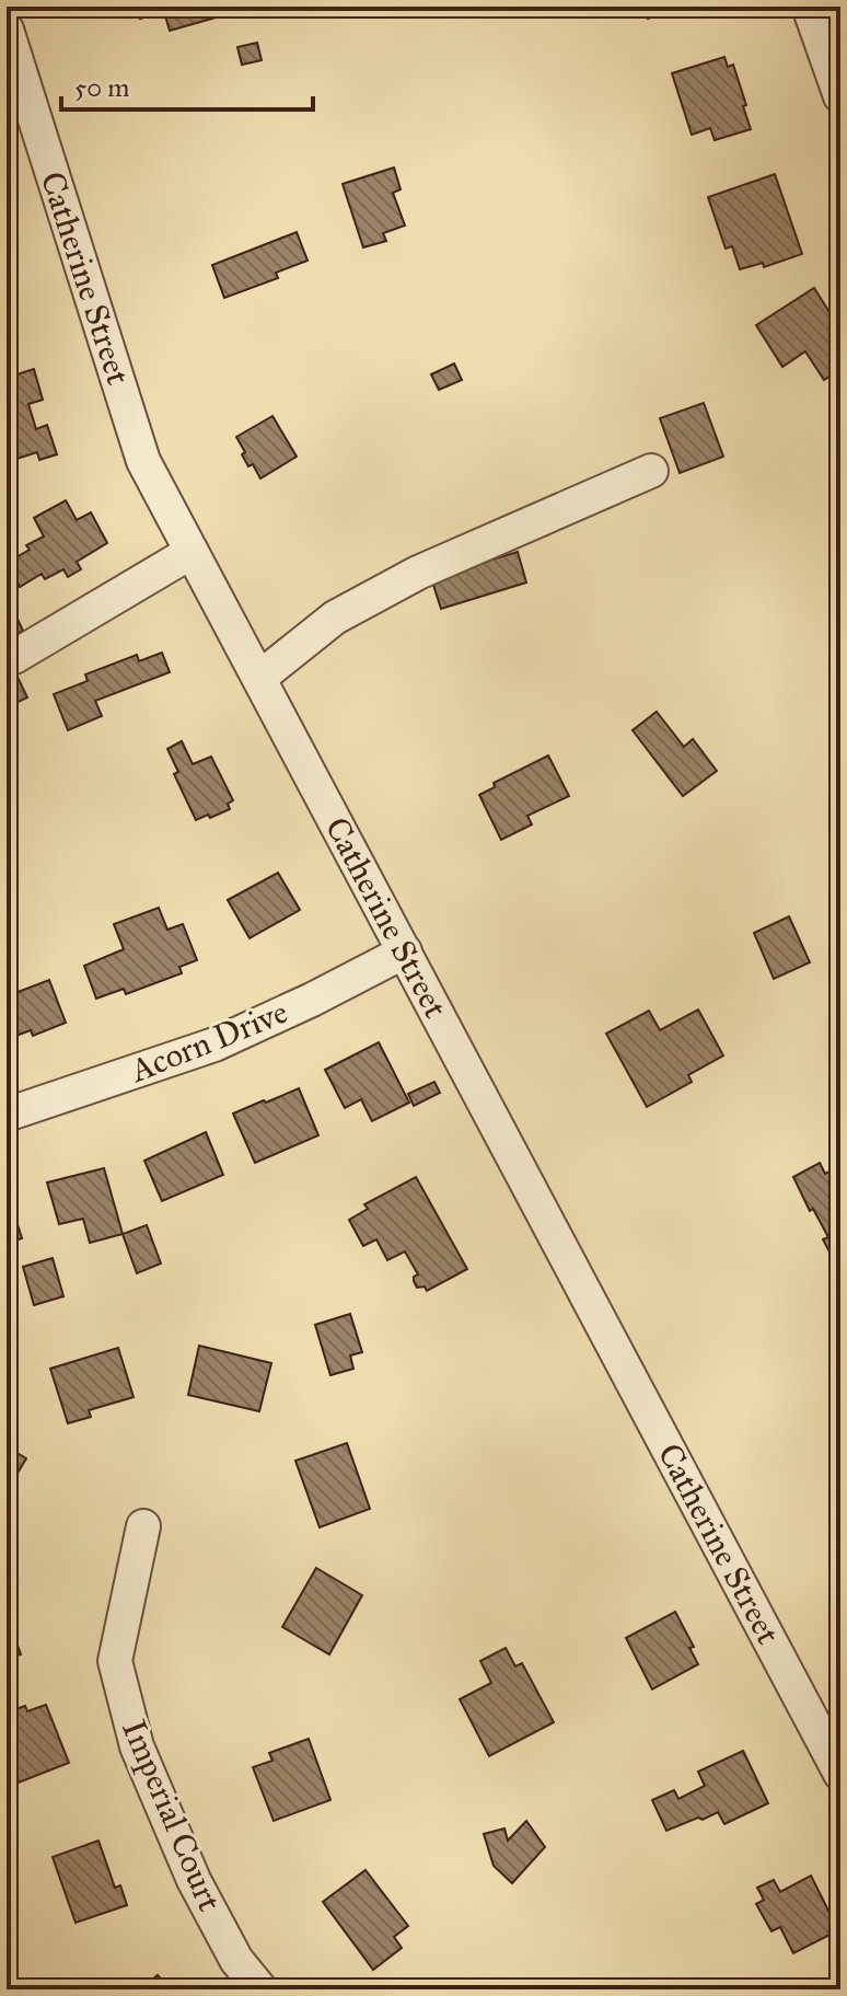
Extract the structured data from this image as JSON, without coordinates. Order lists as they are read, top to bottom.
{
  "streets": {
    "street": ["Catherine Street", "Acorn Drive", "Imperial Court"]
  },
  "crossings": [
    ["Catherine Street", "Acorn Drive"]
  ],
  "scale_bar": "50 m"
}
